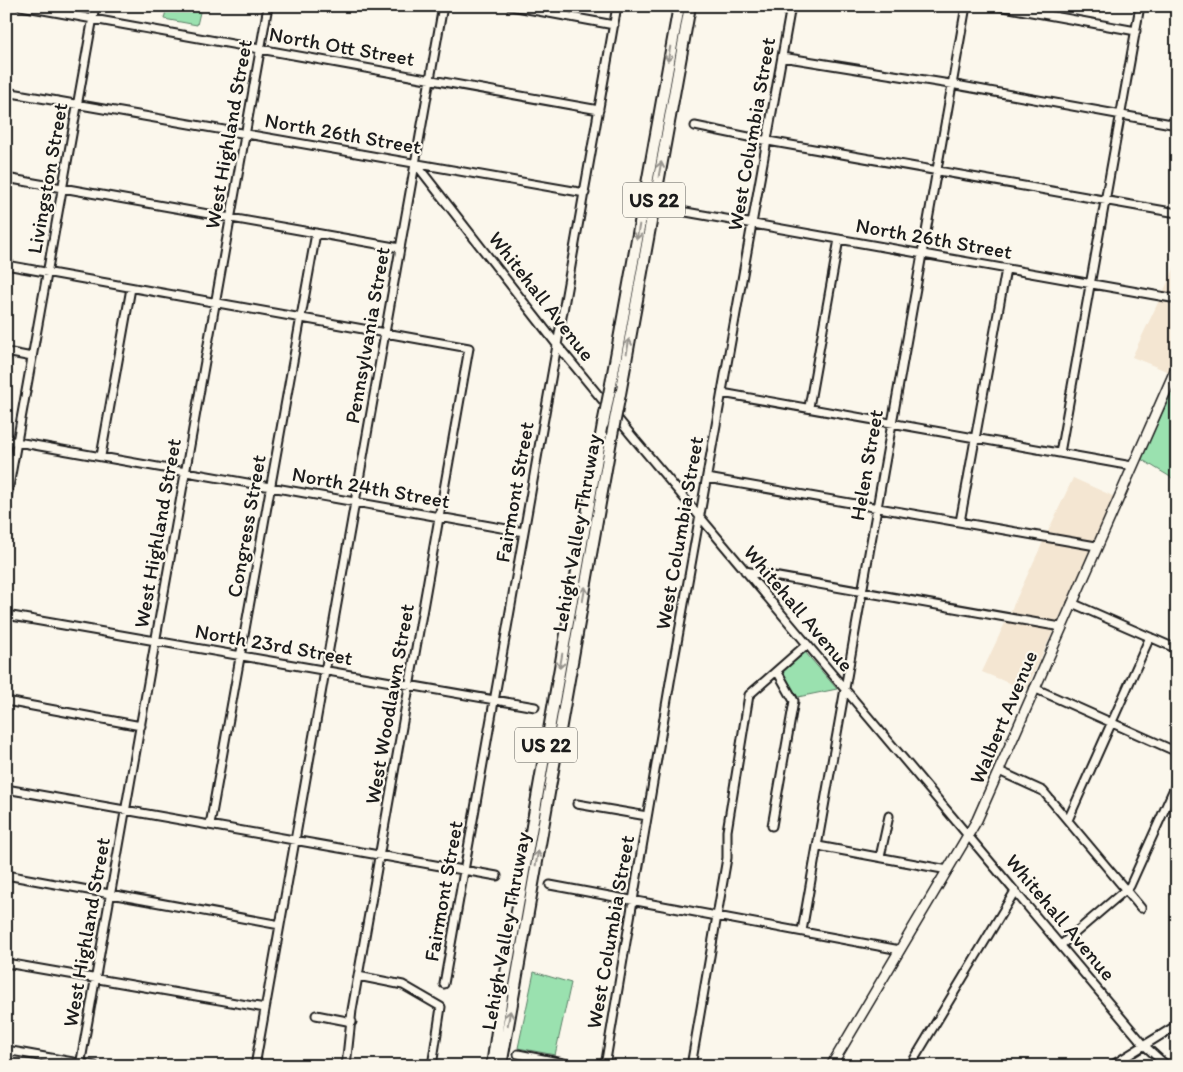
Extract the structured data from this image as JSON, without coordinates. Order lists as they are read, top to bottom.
{
  "streets": {
    "highway": ["US 22", "Lehigh Valley Thruway"],
    "main road": ["Walbert Avenue"],
    "street": [
      "North Ott Street",
      "North 26th Street",
      "West Highland Street",
      "West Columbia Street",
      "Livingston Street",
      "Whitehall Avenue",
      "Pennsylvania Street",
      "Helen Street",
      "North 24th Street",
      "Fairmont Street",
      "Congress Street",
      "North 23rd Street",
      "West Woodlawn Street"
    ]
  },
  "crossings": [
    ["North Ott Street", "West Highland Street"],
    ["North Ott Street", "Livingston Street"],
    ["North Ott Street", "Pennsylvania Street"],
    ["North Ott Street", "Fairmont Street"],
    ["North 26th Street", "West Highland Street"],
    ["North 26th Street", "West Columbia Street"],
    ["North 26th Street", "Livingston Street"],
    ["North 26th Street", "Whitehall Avenue"],
    ["North 26th Street", "Pennsylvania Street"],
    ["North 26th Street", "Helen Street"],
    ["North 26th Street", "Fairmont Street"],
    ["West Highland Street", "North 24th Street"],
    ["West Highland Street", "North 23rd Street"],
    ["West Columbia Street", "Whitehall Avenue"],
    ["Livingston Street", "North 24th Street"],
    ["Whitehall Avenue", "Pennsylvania Street"],
    ["Whitehall Avenue", "Helen Street"],
    ["Whitehall Avenue", "Fairmont Street"],
    ["Whitehall Avenue", "Walbert Avenue"],
    ["Pennsylvania Street", "North 24th Street"],
    ["Pennsylvania Street", "North 23rd Street"],
    ["Pennsylvania Street", "West Woodlawn Street"],
    ["North 24th Street", "Fairmont Street"],
    ["North 24th Street", "Congress Street"],
    ["North 24th Street", "West Woodlawn Street"],
    ["Fairmont Street", "North 23rd Street"],
    ["Congress Street", "North 23rd Street"],
    ["North 23rd Street", "West Woodlawn Street"]
  ]
}
